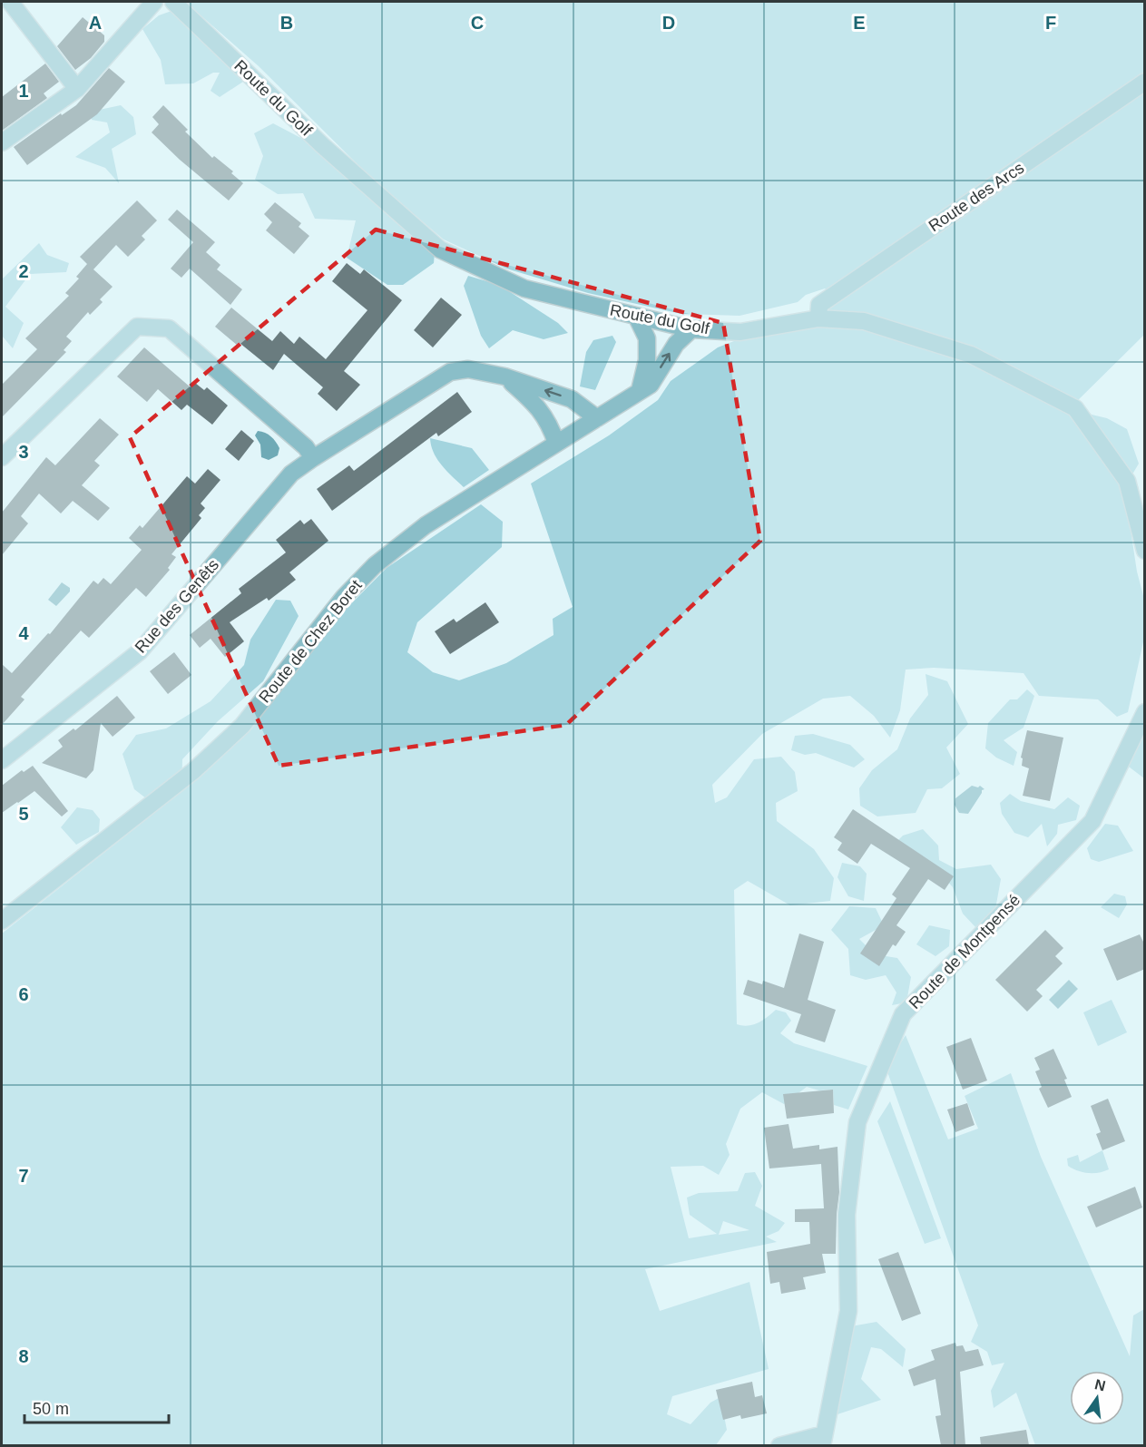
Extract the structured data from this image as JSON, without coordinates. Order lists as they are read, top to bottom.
{
  "streets": {
    "street": [
      "Route du Golf",
      "Route des Arcs",
      "Rue des Genêts",
      "Route de Chez Boret",
      "Route de Montpensé"
    ]
  },
  "crossings": [
    ["Route du Golf", "Route des Arcs"],
    ["Route du Golf", "Route de Chez Boret"],
    ["Rue des Genêts", "Route de Chez Boret"]
  ],
  "scale_bar": "50 m",
  "north": "top",
  "grid": {
    "columns": [
      "A",
      "B",
      "C",
      "D",
      "E",
      "F"
    ],
    "rows": [
      "1",
      "2",
      "3",
      "4",
      "5",
      "6",
      "7",
      "8"
    ]
  }
}
